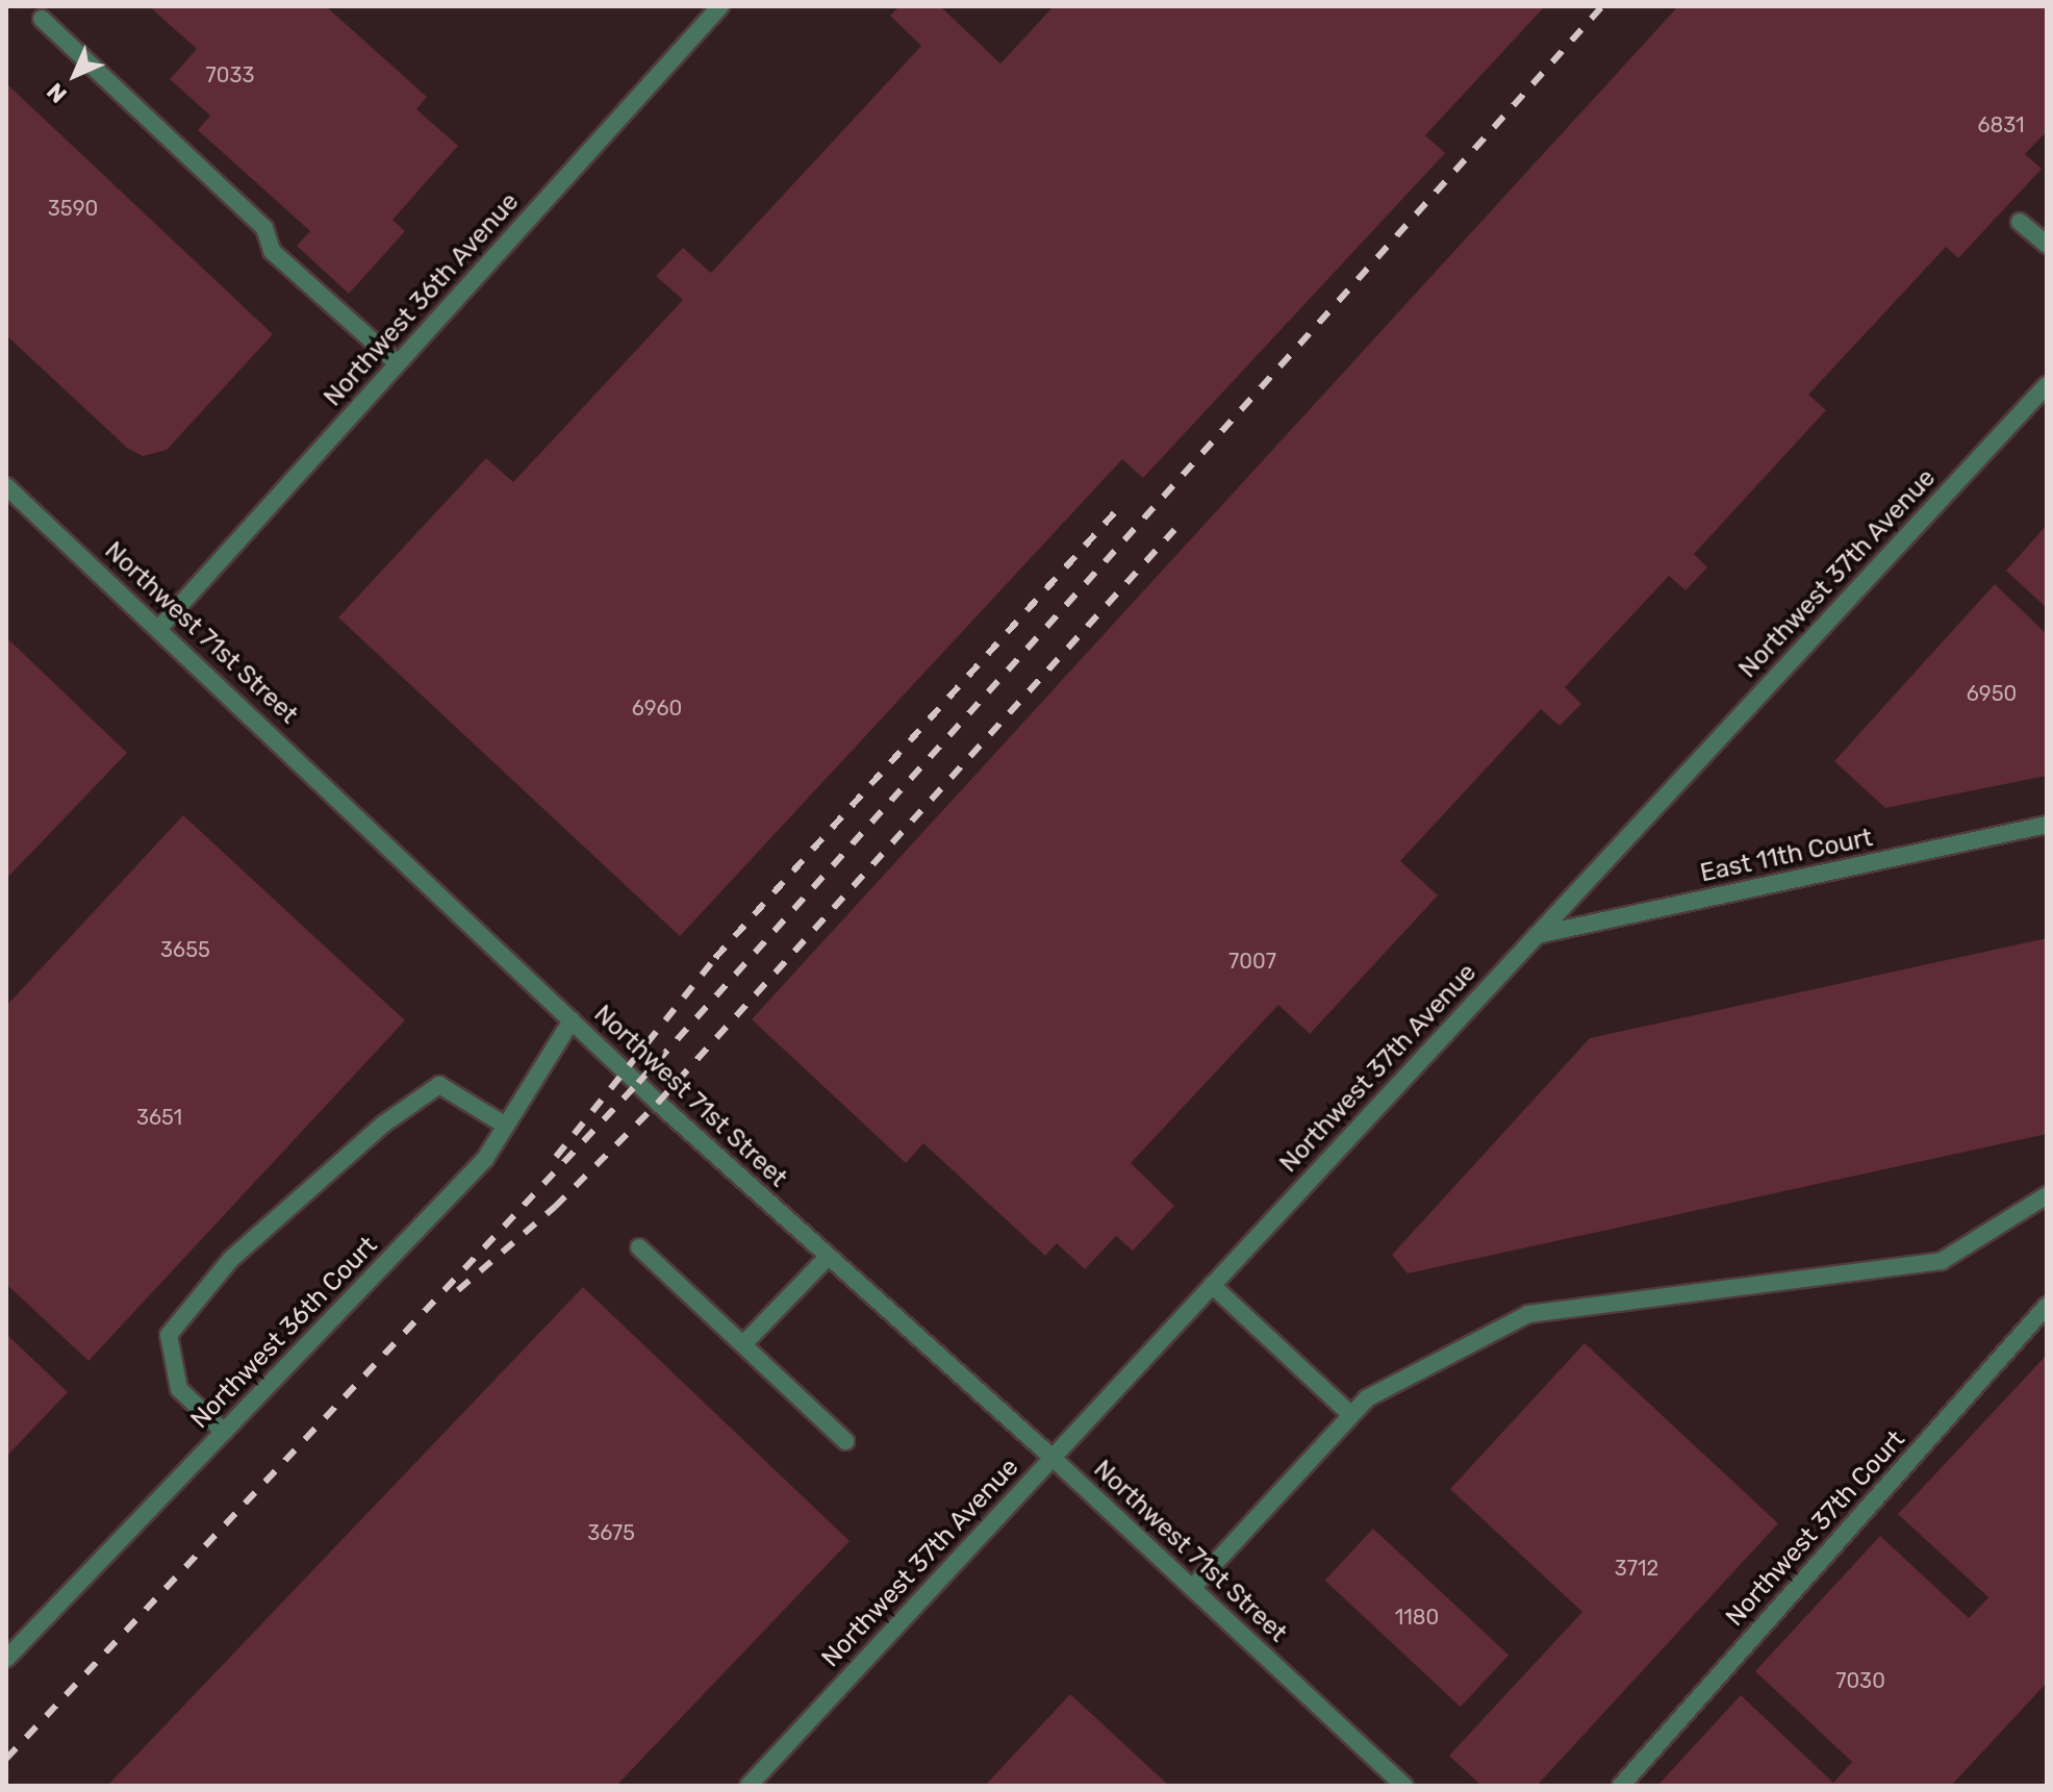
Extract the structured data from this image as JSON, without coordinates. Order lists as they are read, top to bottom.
{
  "streets": {
    "street": [
      "Northwest 36th Avenue",
      "Northwest 37th Avenue",
      "Northwest 71st Street",
      "East 11th Court",
      "Northwest 36th Court",
      "Northwest 37th Court"
    ]
  },
  "crossings": [
    ["Northwest 36th Avenue", "Northwest 71st Street"],
    ["Northwest 37th Avenue", "Northwest 71st Street"],
    ["Northwest 37th Avenue", "East 11th Court"],
    ["Northwest 71st Street", "Northwest 36th Court"]
  ],
  "house_numbers": [
    "7033",
    "6831",
    "3590",
    "6950",
    "6960",
    "3655",
    "7007",
    "3651",
    "3675",
    "3712",
    "1180",
    "7030"
  ],
  "north": "bottom left"
}
